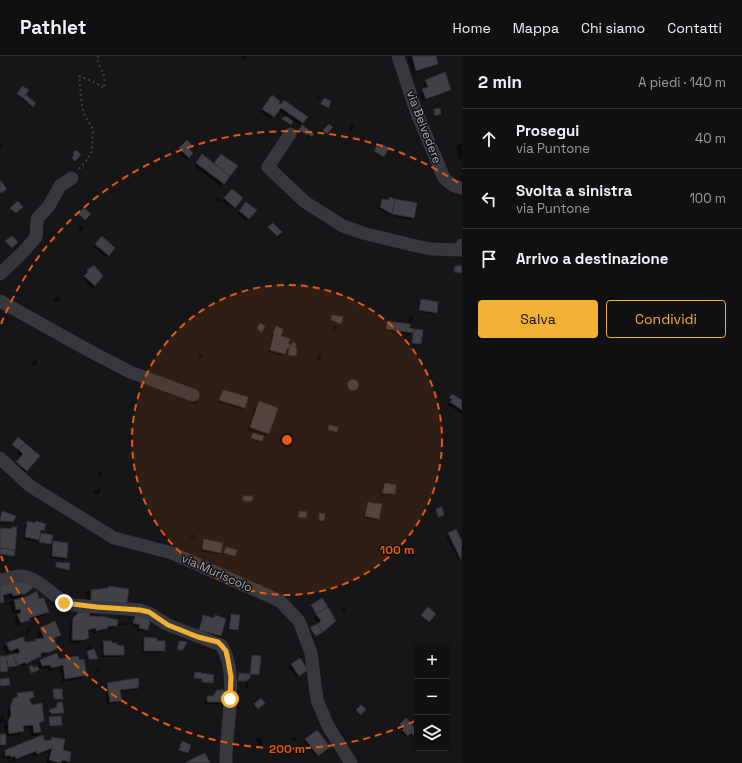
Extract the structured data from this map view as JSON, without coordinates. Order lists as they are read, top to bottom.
{
  "streets": {
    "street": ["via Belvedere", "via Muriscolo"]
  },
  "page": {
    "header": "Pathlet",
    "nav": [
      "Home",
      "Mappa",
      "Chi siamo",
      "Contatti"
    ],
    "heading": ["2 min", "A piedi · 140 m"],
    "list": [
      ["Prosegui", "via Puntone", "40 m"],
      ["Svolta a sinistra", "via Puntone", "100 m"],
      "Arrivo a destinazione"
    ],
    "buttons": ["Salva", "Condividi"],
    "map_buttons": ["+", "−"]
  },
  "rings": ["100 m", "200 m"]
}
